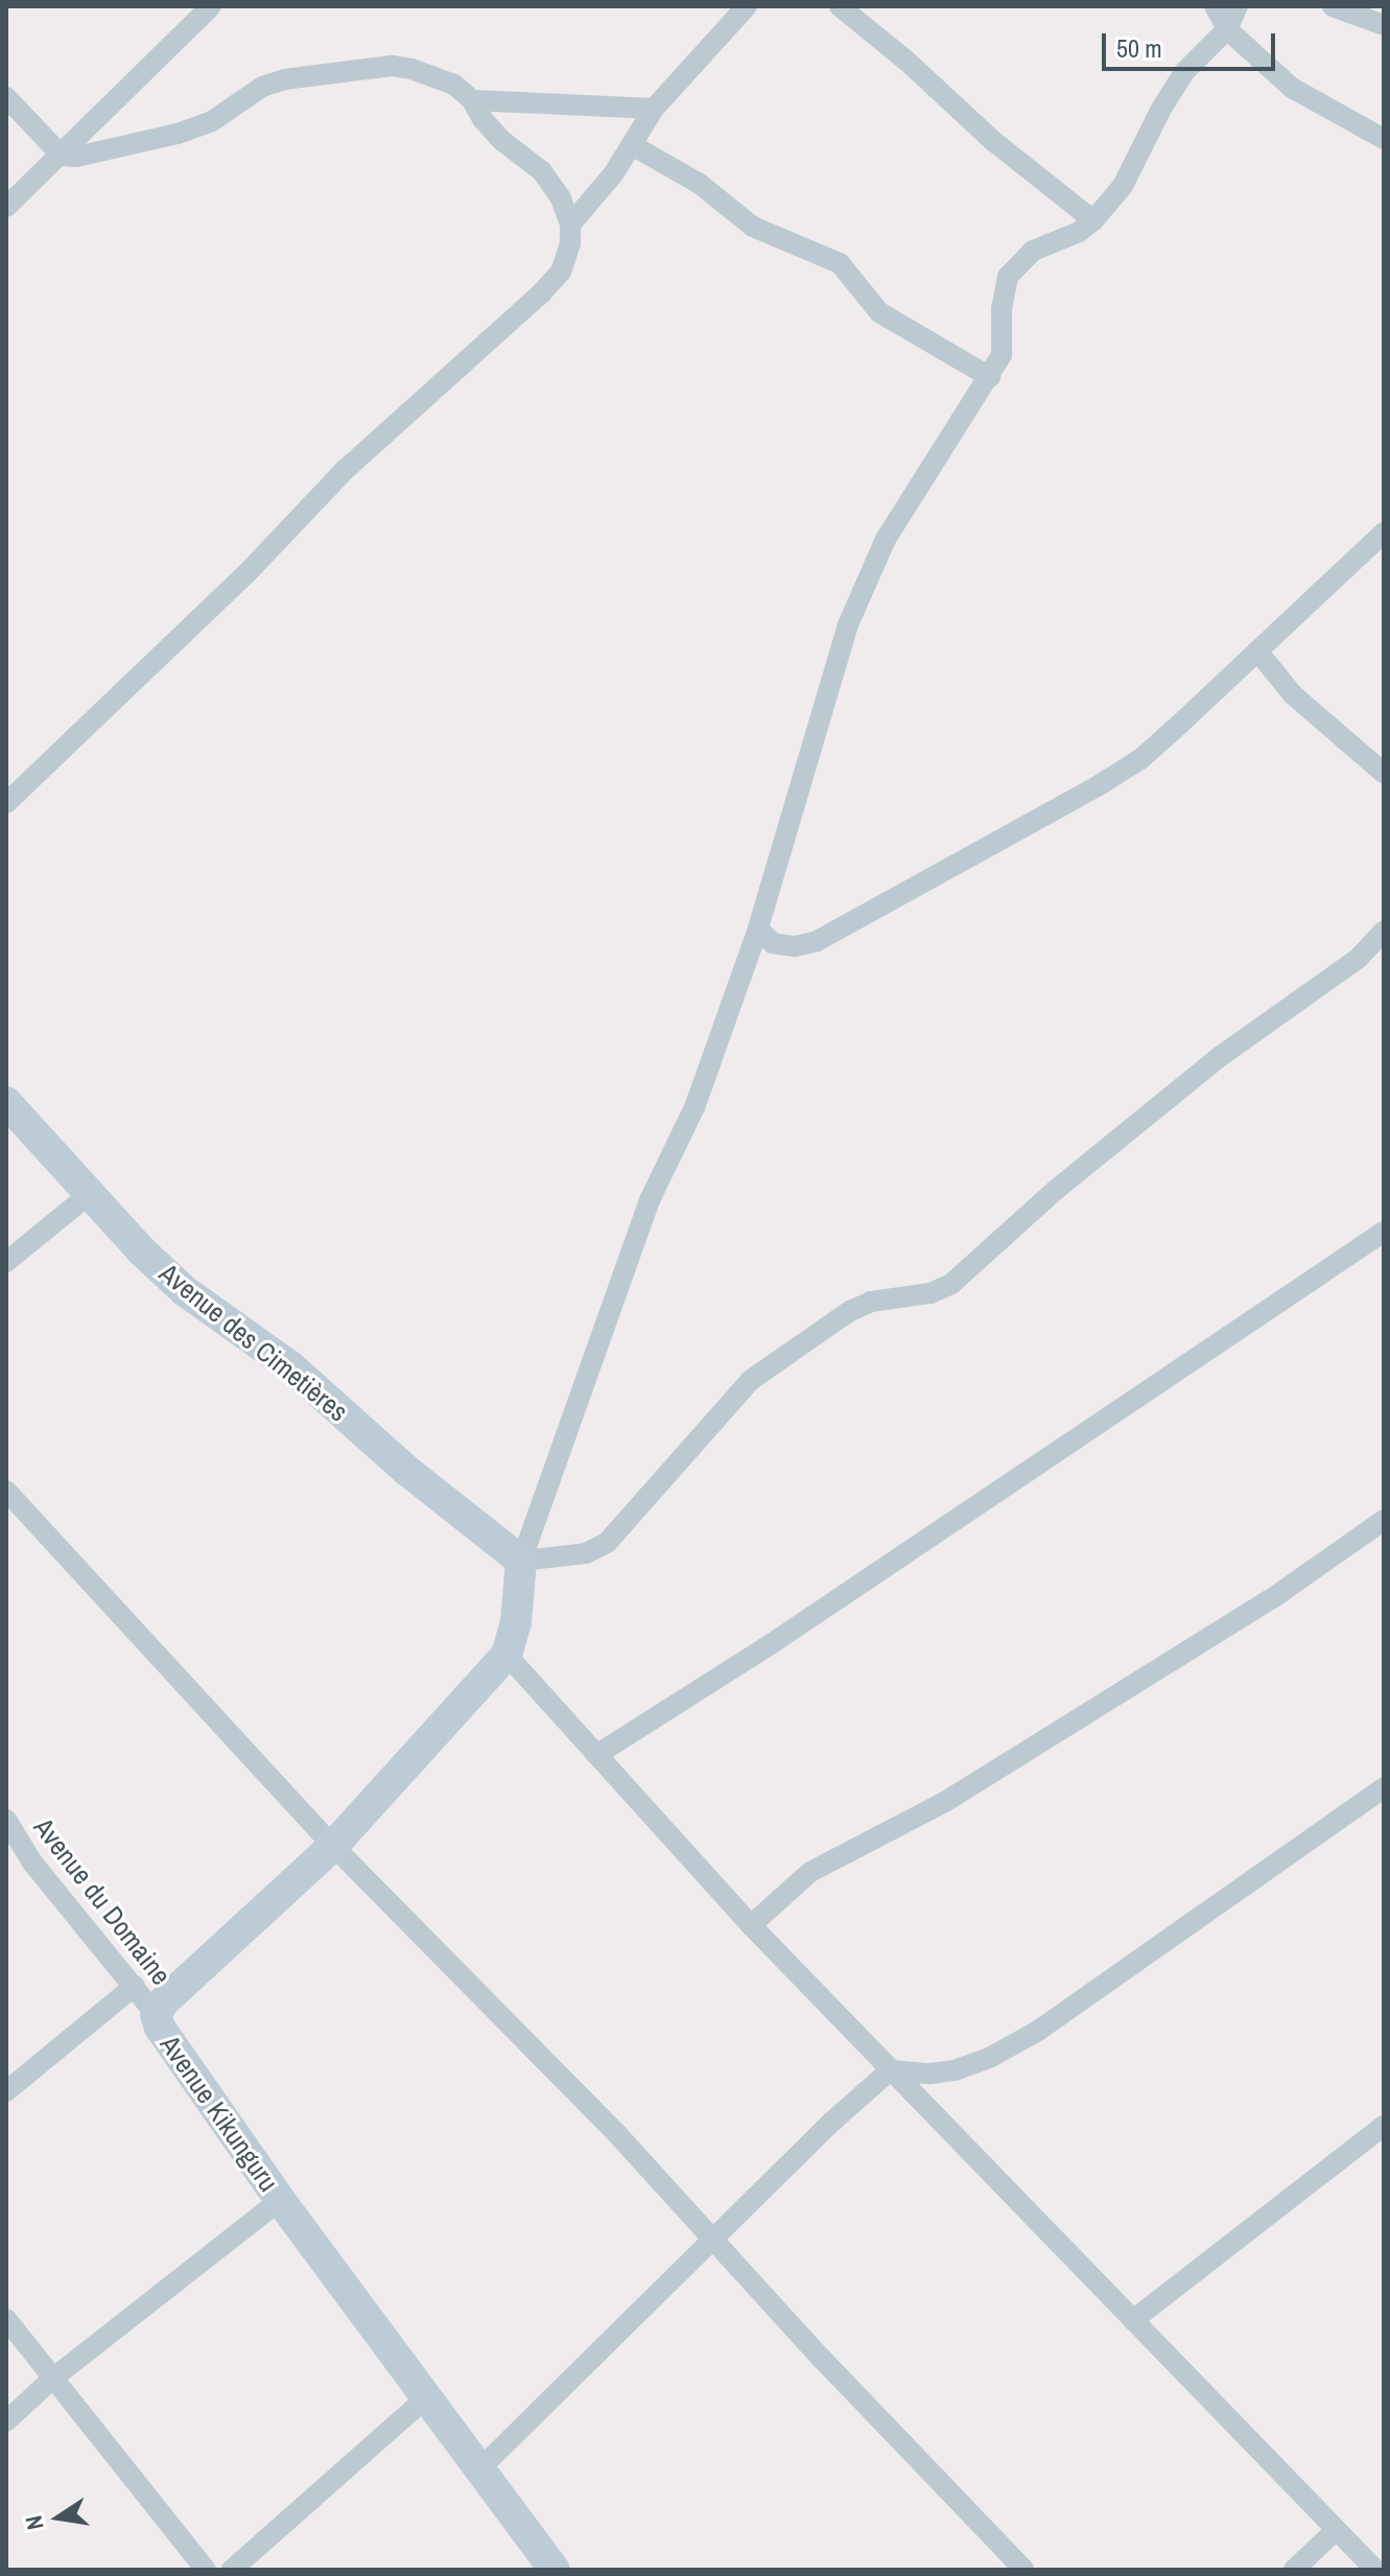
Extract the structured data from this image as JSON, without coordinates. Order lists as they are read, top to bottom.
{
  "streets": {
    "street": ["Avenue des Cimetières", "Avenue du Domaine", "Avenue Kikunguru"]
  },
  "crossings": [
    ["Avenue des Cimetières", "Avenue Kikunguru"],
    ["Avenue du Domaine", "Avenue Kikunguru"]
  ],
  "scale_bar": "50 m",
  "north": "left"
}
